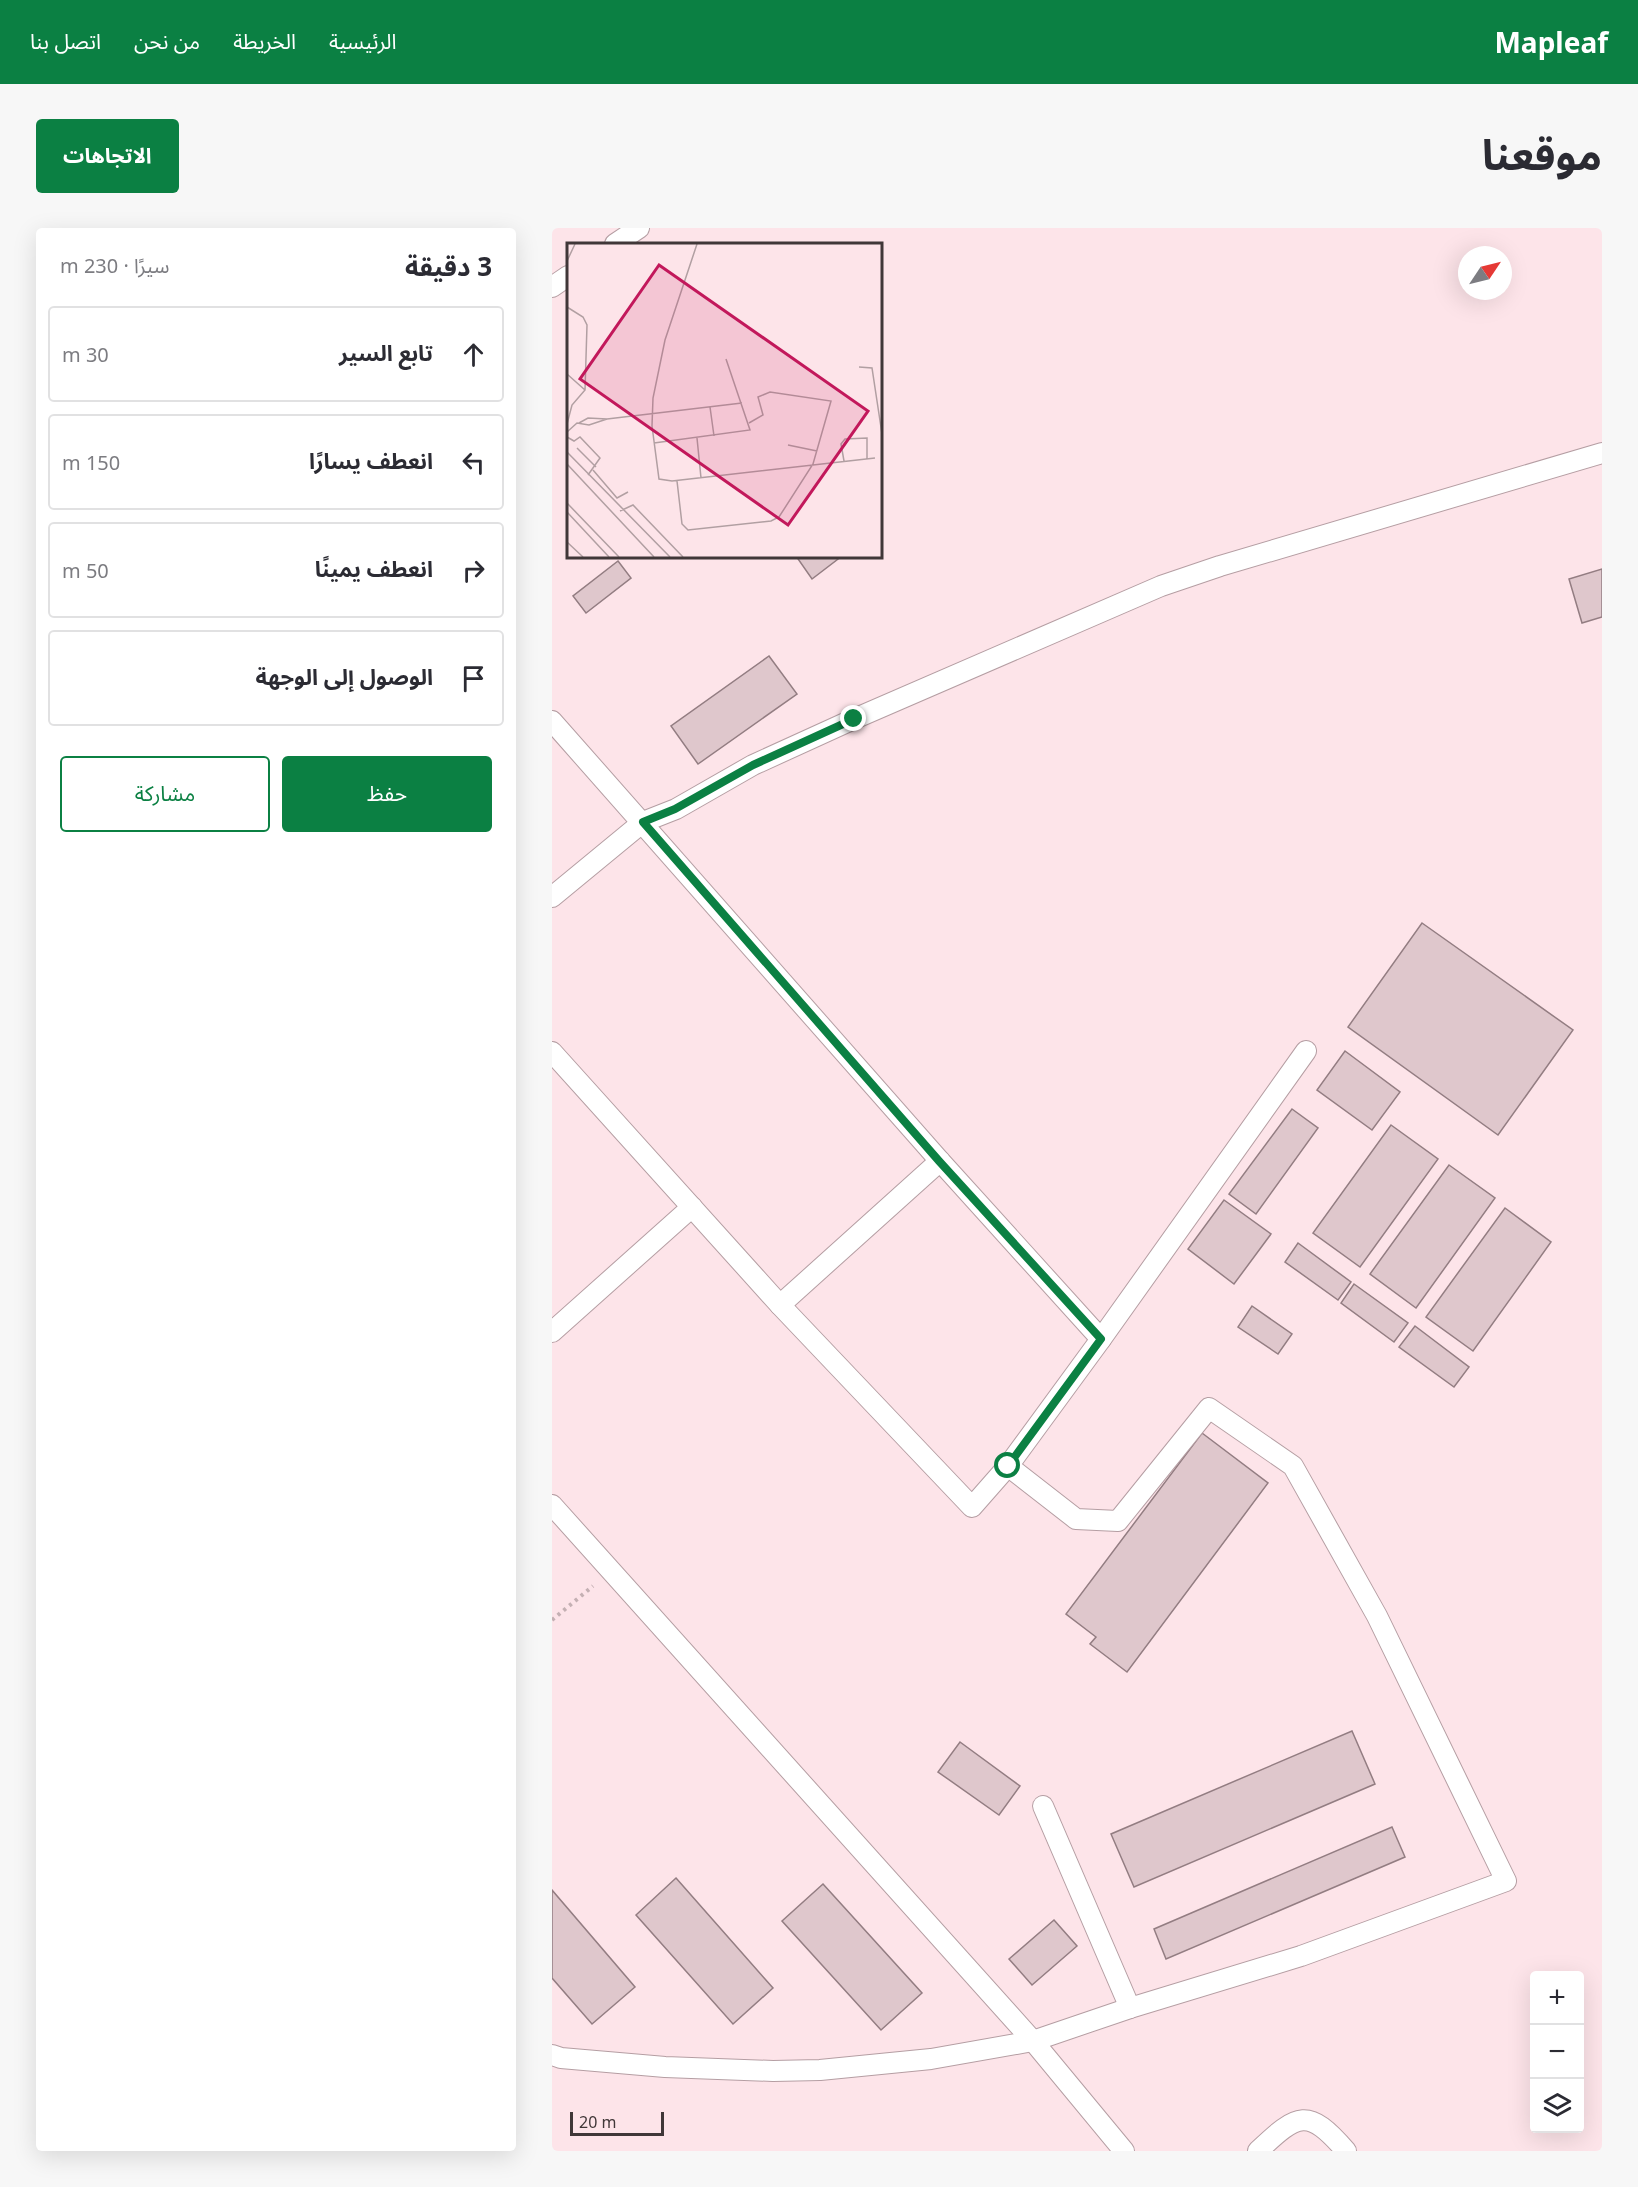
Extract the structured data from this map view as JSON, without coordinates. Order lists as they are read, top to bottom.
{
  "scale_bar": "20 m",
  "north": "top right",
  "page": {
    "header": "Mapleaf",
    "nav": [
      "الرئيسية",
      "الخريطة",
      "من نحن",
      "اتصل بنا"
    ],
    "title": "موقعنا",
    "buttons": [
      "الاتجاهات",
      ["حفظ", "مشاركة"]
    ],
    "heading": ["3 دقيقة", "سيرًا · 230 m"],
    "list": [
      ["تابع السير", "30 m"],
      ["انعطف يسارًا", "150 m"],
      ["انعطف يمينًا", "50 m"],
      "الوصول إلى الوجهة"
    ],
    "map_buttons": ["+", "−"],
    "scale": "20 m"
  }
}
